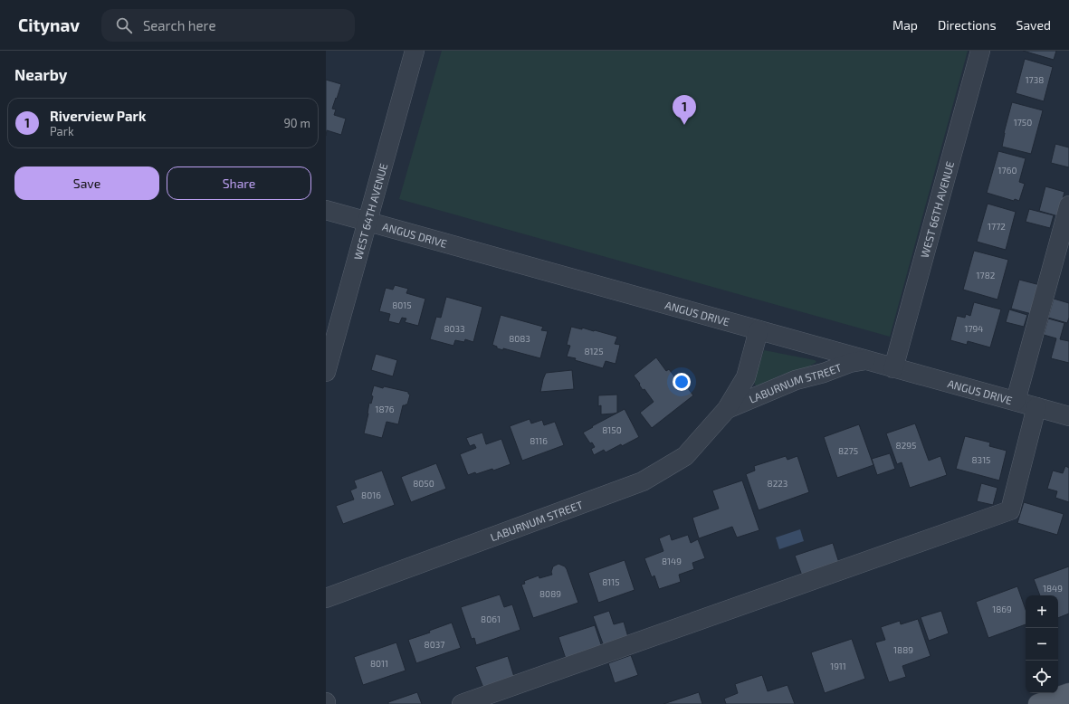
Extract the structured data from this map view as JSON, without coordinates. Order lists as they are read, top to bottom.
{
  "streets": {
    "street": [
      "WEST 66TH AVENUE",
      "WEST 64TH AVENUE",
      "ANGUS DRIVE",
      "LABURNUM STREET"
    ]
  },
  "crossings": [
    ["WEST 66TH AVENUE", "ANGUS DRIVE"],
    ["WEST 64TH AVENUE", "ANGUS DRIVE"],
    ["ANGUS DRIVE", "LABURNUM STREET"]
  ],
  "house_numbers": [
    "1738",
    "1750",
    "1760",
    "1772",
    "1782",
    "8015",
    "8033",
    "1794",
    "8083",
    "8125",
    "1876",
    "8150",
    "8116",
    "8295",
    "8275",
    "8315",
    "8050",
    "8223",
    "8016",
    "8149",
    "8115",
    "1849",
    "8089",
    "1869",
    "8061",
    "8037",
    "1889",
    "8011",
    "1911"
  ],
  "page": {
    "header": "Citynav",
    "search": "Search here",
    "nav": ["Map", "Directions", "Saved"],
    "heading": "Nearby",
    "pins": "1",
    "list": [
      {
        "mark": "1",
        "name": "Riverview Park",
        "note": "Park",
        "value": "90 m"
      }
    ],
    "buttons": ["Save", "Share"],
    "map_buttons": ["+", "−"]
  }
}
